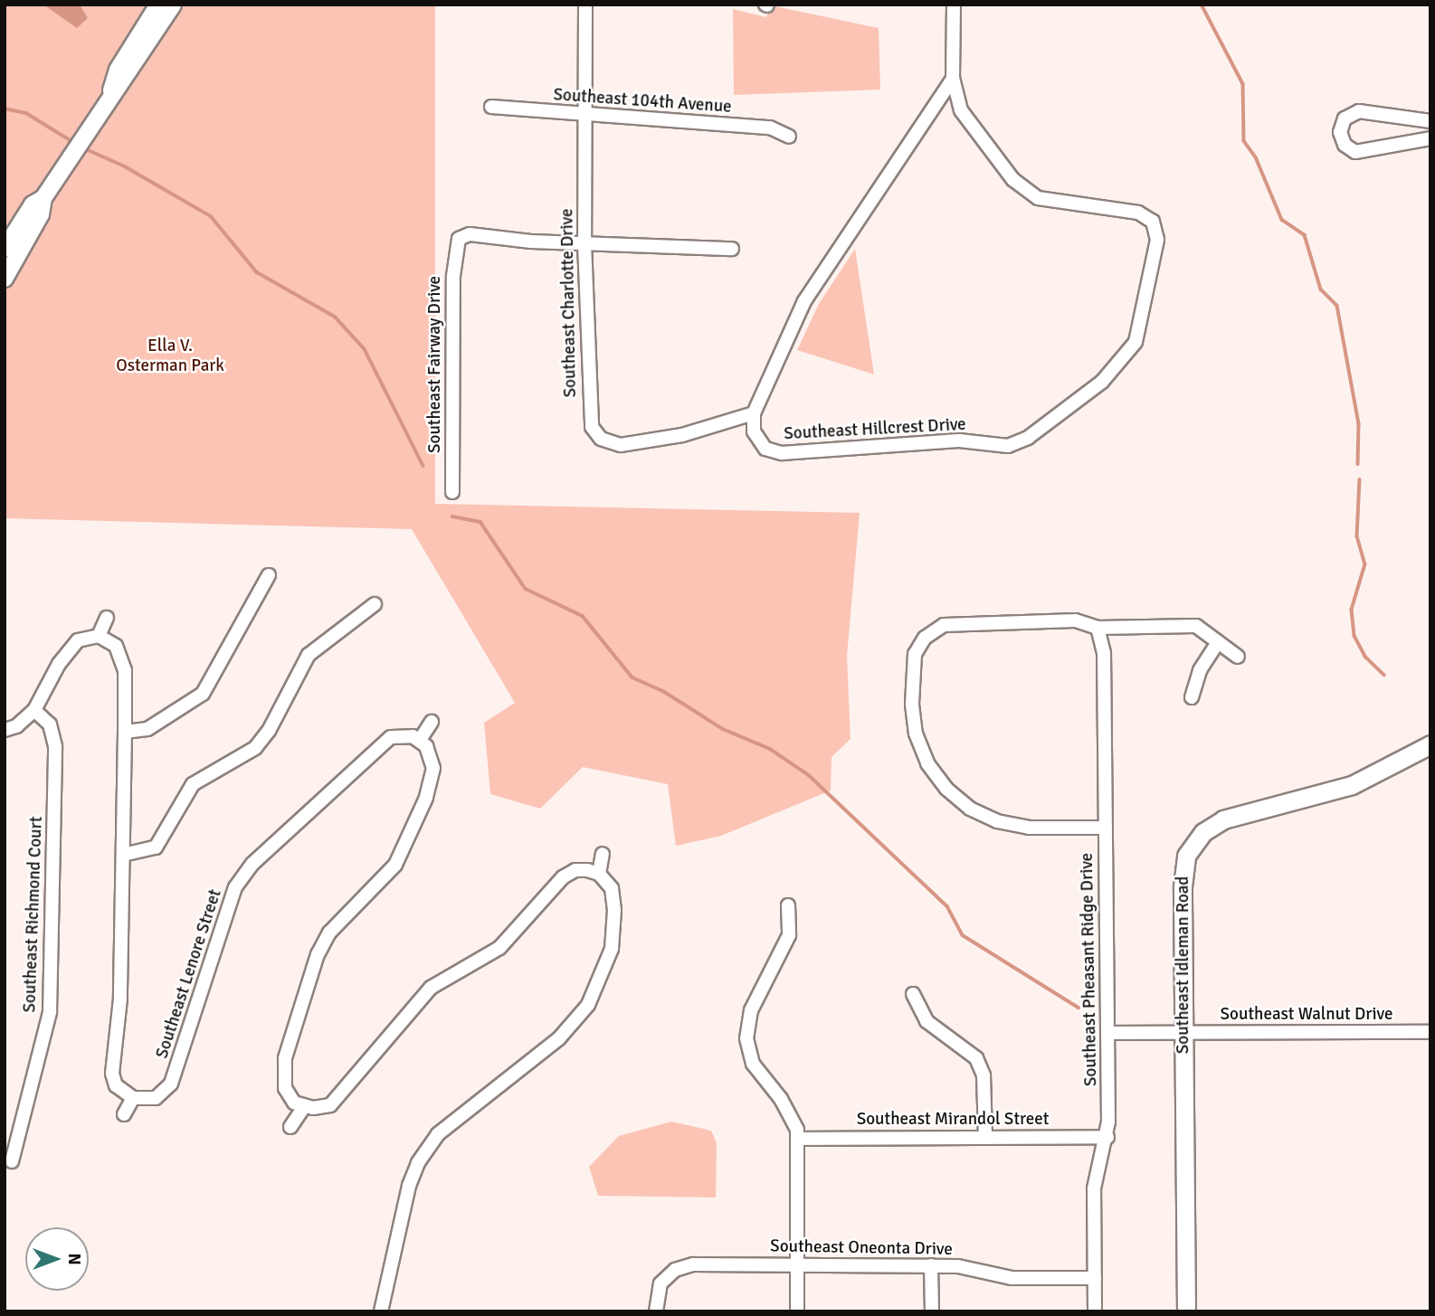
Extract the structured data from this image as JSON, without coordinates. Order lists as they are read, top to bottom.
{
  "streets": {
    "main road": ["Southeast Idleman Road"],
    "street": [
      "Southeast 104th Avenue",
      "Southeast Charlotte Drive",
      "Southeast Fairway Drive",
      "Southeast Hillcrest Drive",
      "Southeast Richmond Court",
      "Southeast Pheasant Ridge Drive",
      "Southeast Lenore Street",
      "Southeast Walnut Drive",
      "Southeast Mirandol Street",
      "Southeast Oneonta Drive"
    ]
  },
  "crossings": [
    ["Southeast 104th Avenue", "Southeast Charlotte Drive"],
    ["Southeast Charlotte Drive", "Southeast Fairway Drive"],
    ["Southeast Charlotte Drive", "Southeast Hillcrest Drive"],
    ["Southeast Idleman Road", "Southeast Walnut Drive"],
    ["Southeast Pheasant Ridge Drive", "Southeast Walnut Drive"],
    ["Southeast Pheasant Ridge Drive", "Southeast Mirandol Street"],
    ["Southeast Pheasant Ridge Drive", "Southeast Oneonta Drive"]
  ],
  "parks": ["Ella V. Osterman Park"],
  "north": "right"
}
